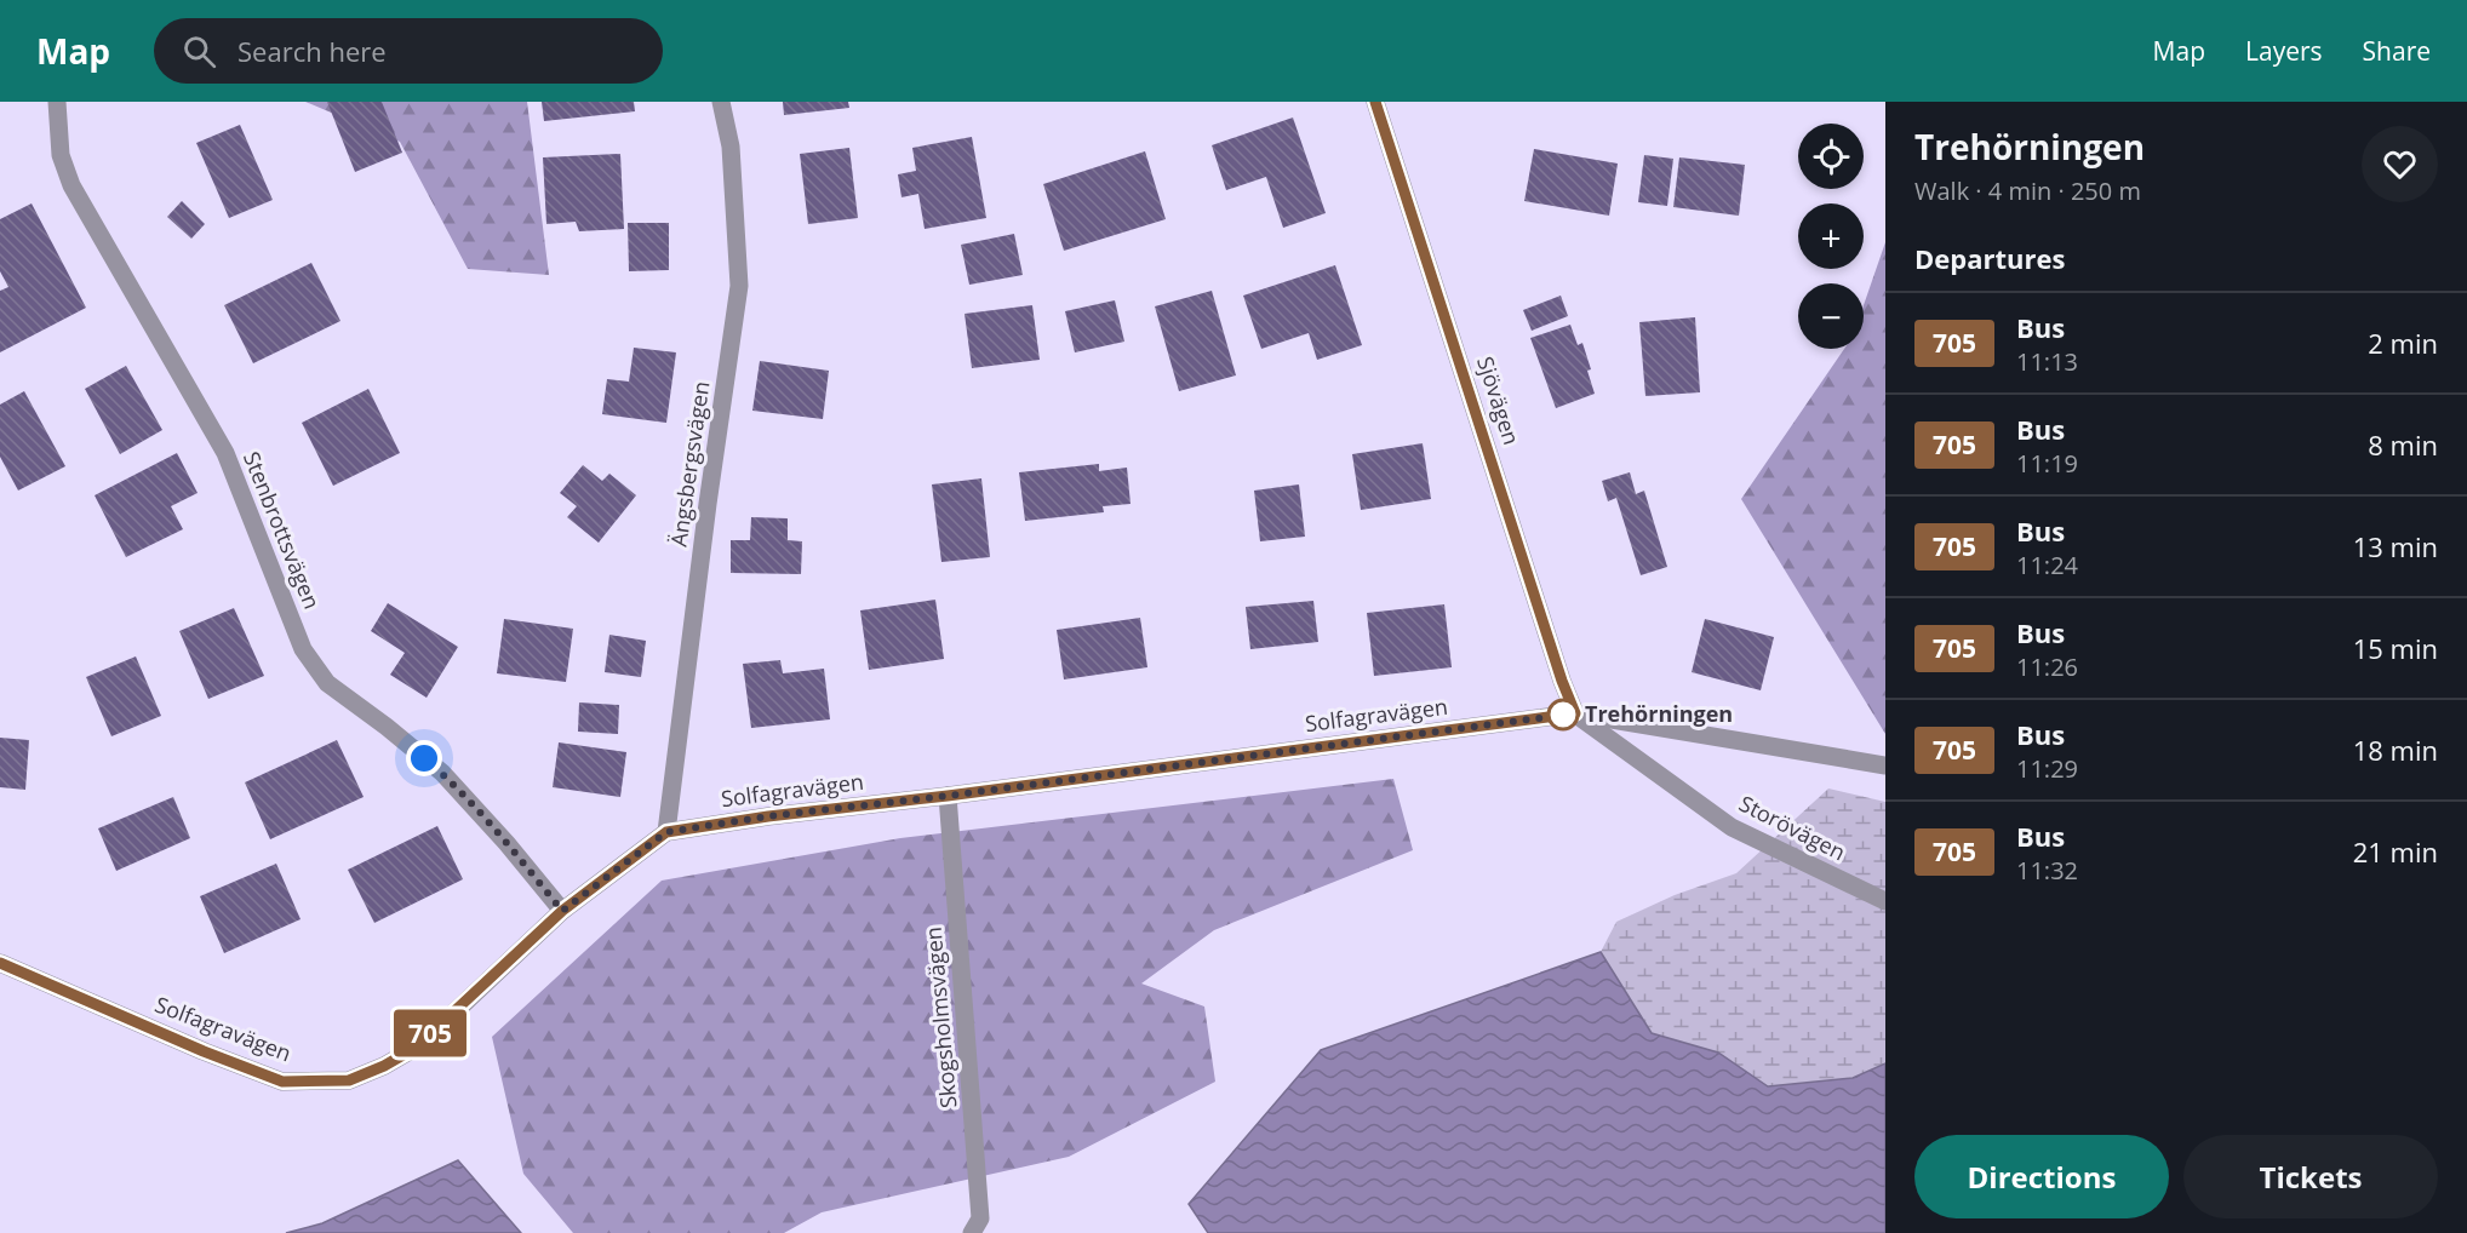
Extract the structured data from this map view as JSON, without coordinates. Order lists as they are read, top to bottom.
{
  "streets": {
    "street": [
      "Sjövägen",
      "Ängsbergsvägen",
      "Stenbrottsvägen",
      "Solfagravägen",
      "Storövägen",
      "Skogsholmsvägen"
    ]
  },
  "crossings": [
    ["Sjövägen", "Solfagravägen"],
    ["Sjövägen", "Storövägen"],
    ["Ängsbergsvägen", "Solfagravägen"],
    ["Stenbrottsvägen", "Solfagravägen"],
    ["Solfagravägen", "Storövägen"],
    ["Solfagravägen", "Skogsholmsvägen"]
  ],
  "places": ["Trehörningen"],
  "lines": ["bus line 705"],
  "page": {
    "header": "Map",
    "search": "Search here",
    "nav": ["Map", "Layers", "Share"],
    "on_map": "705",
    "heading": [
      ["Trehörningen", "Walk · 4 min · 250 m"],
      "Departures"
    ],
    "map_buttons": ["+", "−"],
    "list": [
      {
        "mark": "705",
        "name": "Bus",
        "note": "11:13",
        "value": "2 min"
      },
      {
        "mark": "705",
        "name": "Bus",
        "note": "11:19",
        "value": "8 min"
      },
      {
        "mark": "705",
        "name": "Bus",
        "note": "11:24",
        "value": "13 min"
      },
      {
        "mark": "705",
        "name": "Bus",
        "note": "11:26",
        "value": "15 min"
      },
      {
        "mark": "705",
        "name": "Bus",
        "note": "11:29",
        "value": "18 min"
      },
      {
        "mark": "705",
        "name": "Bus",
        "note": "11:32",
        "value": "21 min"
      }
    ],
    "buttons": ["Directions", "Tickets"]
  }
}
